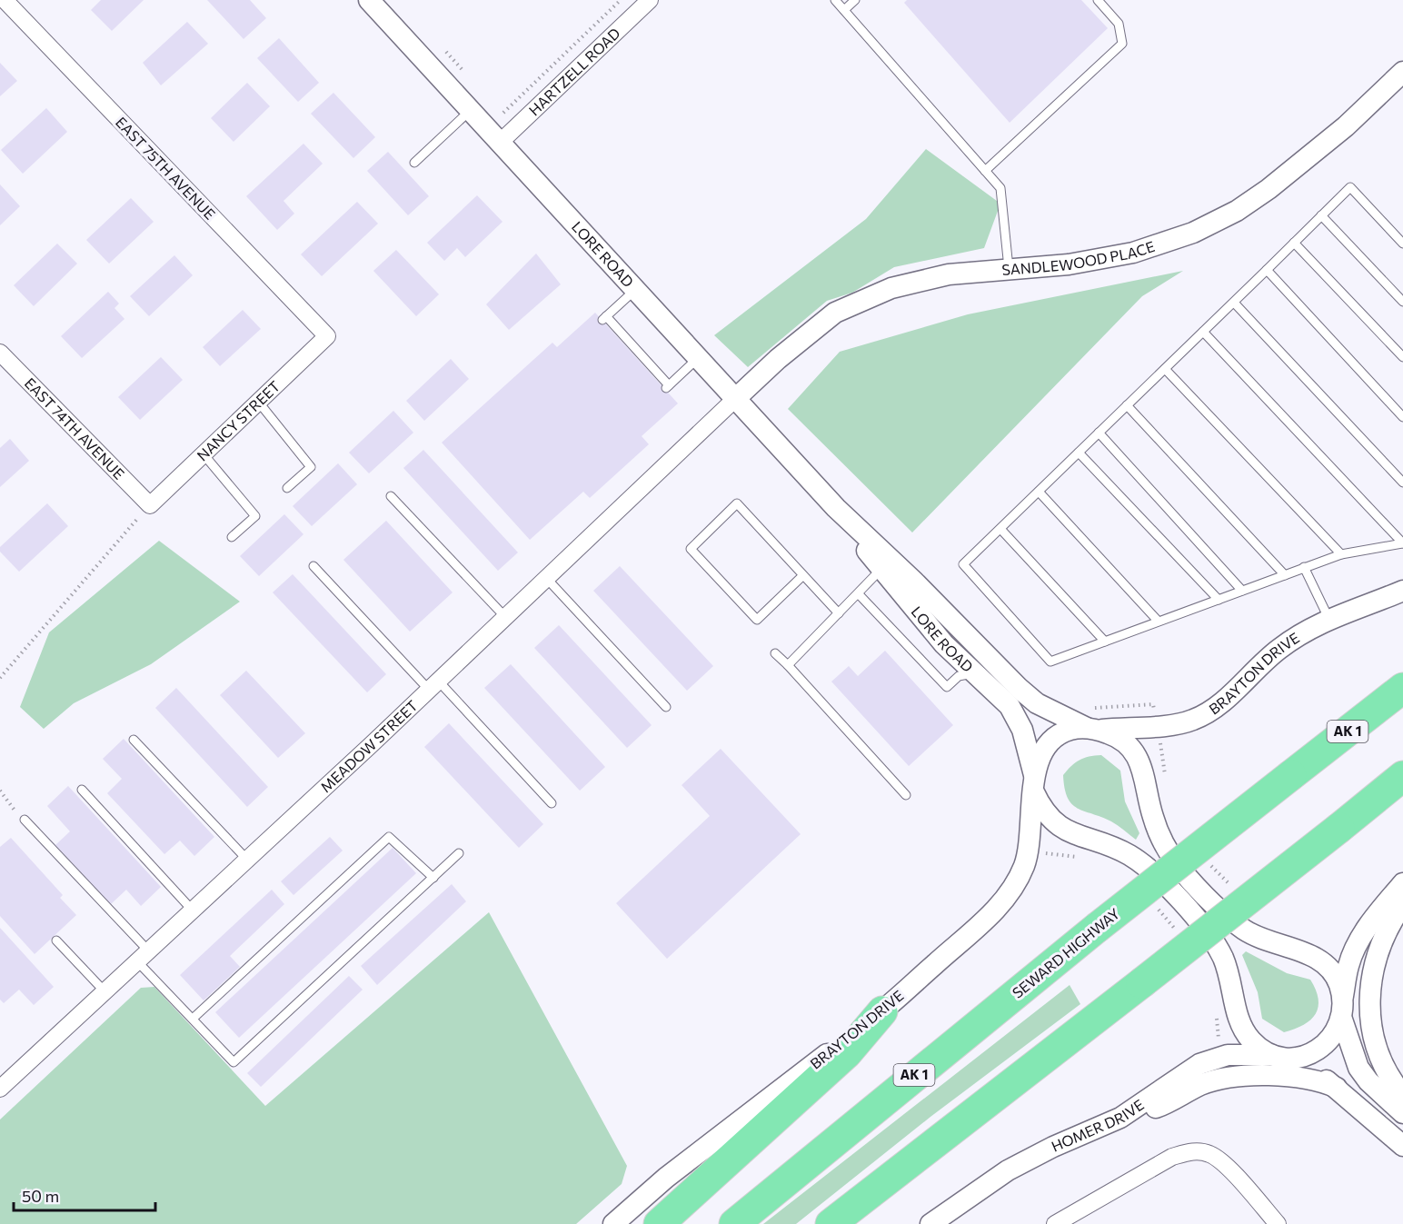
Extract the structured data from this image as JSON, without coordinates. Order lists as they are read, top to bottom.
{
  "streets": {
    "highway": ["AK 1", "SEWARD HIGHWAY"],
    "street": [
      "HARTZELL ROAD",
      "EAST 75TH AVENUE",
      "LORE ROAD",
      "SANDLEWOOD PLACE",
      "NANCY STREET",
      "EAST 74TH AVENUE",
      "BRAYTON DRIVE",
      "MEADOW STREET",
      "HOMER DRIVE"
    ]
  },
  "crossings": [
    ["HARTZELL ROAD", "LORE ROAD"],
    ["EAST 75TH AVENUE", "NANCY STREET"],
    ["LORE ROAD", "SANDLEWOOD PLACE"],
    ["LORE ROAD", "BRAYTON DRIVE"],
    ["LORE ROAD", "MEADOW STREET"],
    ["SANDLEWOOD PLACE", "MEADOW STREET"],
    ["NANCY STREET", "EAST 74TH AVENUE"]
  ],
  "scale_bar": "50 m"
}
